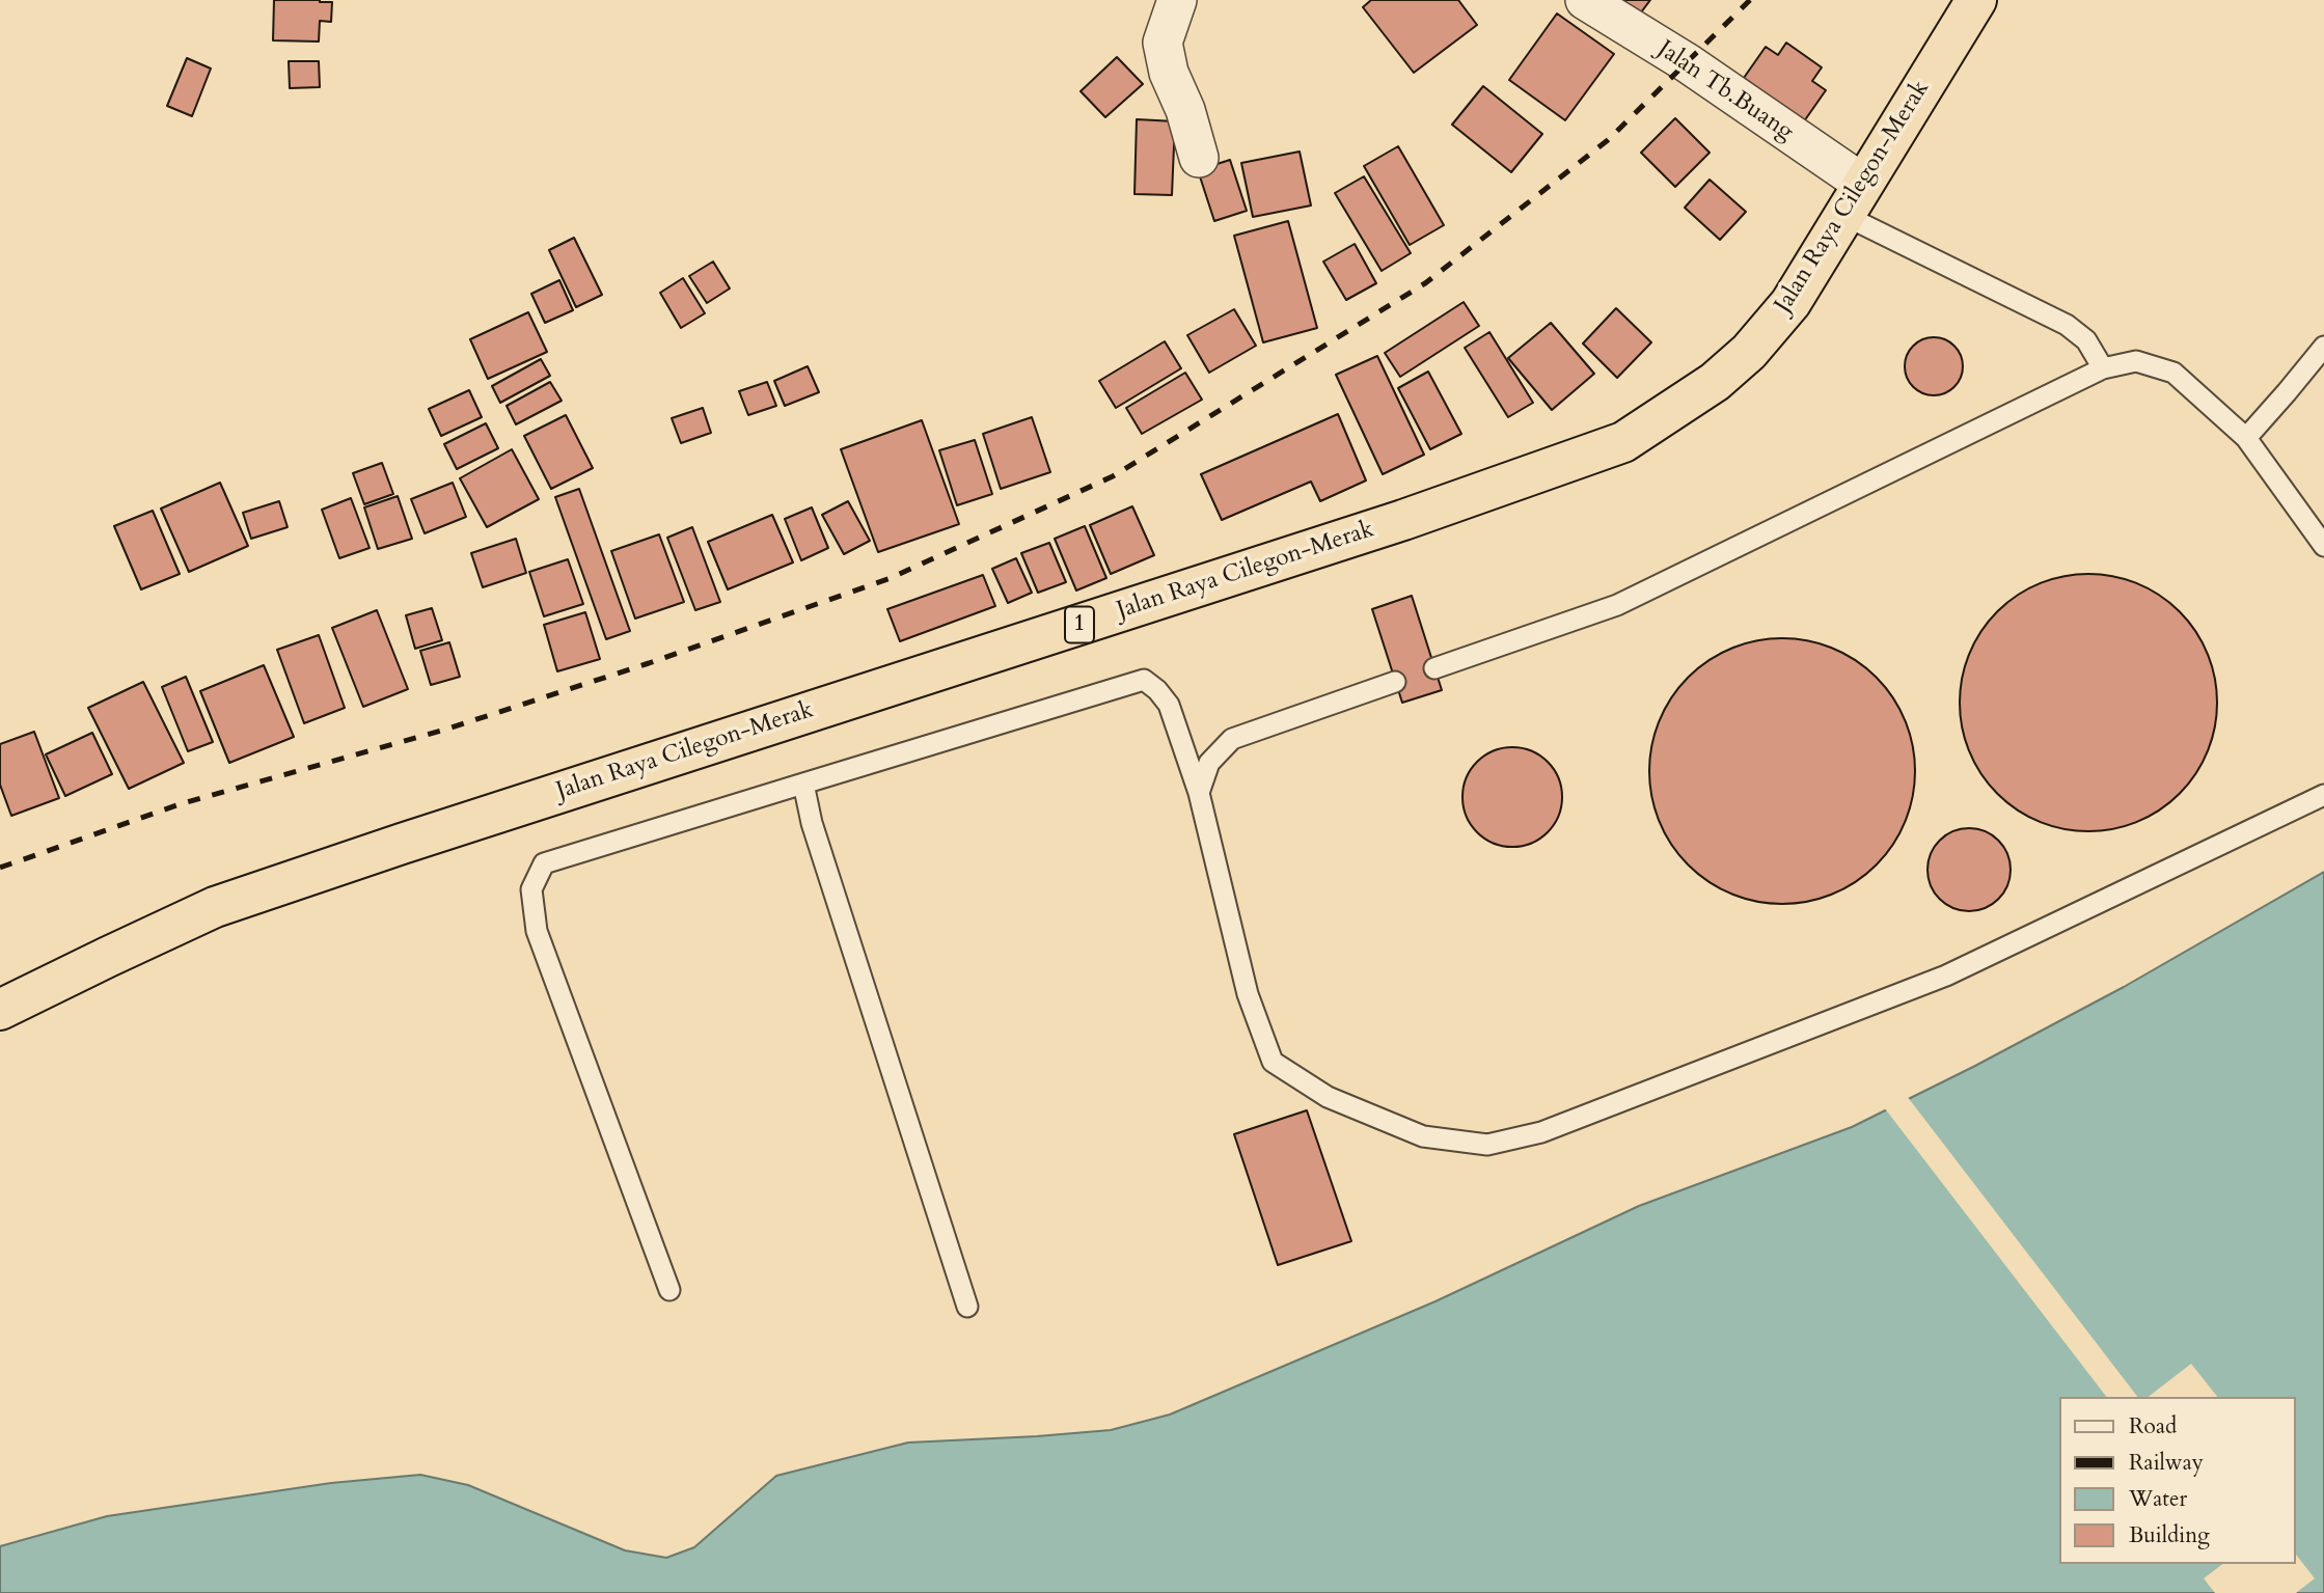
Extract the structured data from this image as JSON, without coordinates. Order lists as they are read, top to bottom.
{
  "streets": {
    "highway": ["Jalan Raya Cilegon-Merak", "1"],
    "street": ["Jalan Tb.Buang"]
  },
  "crossings": [
    ["Jalan Tb.Buang", "Jalan Raya Cilegon-Merak"]
  ],
  "legend": [
    "Road",
    "Railway",
    "Water",
    "Building"
  ]
}
